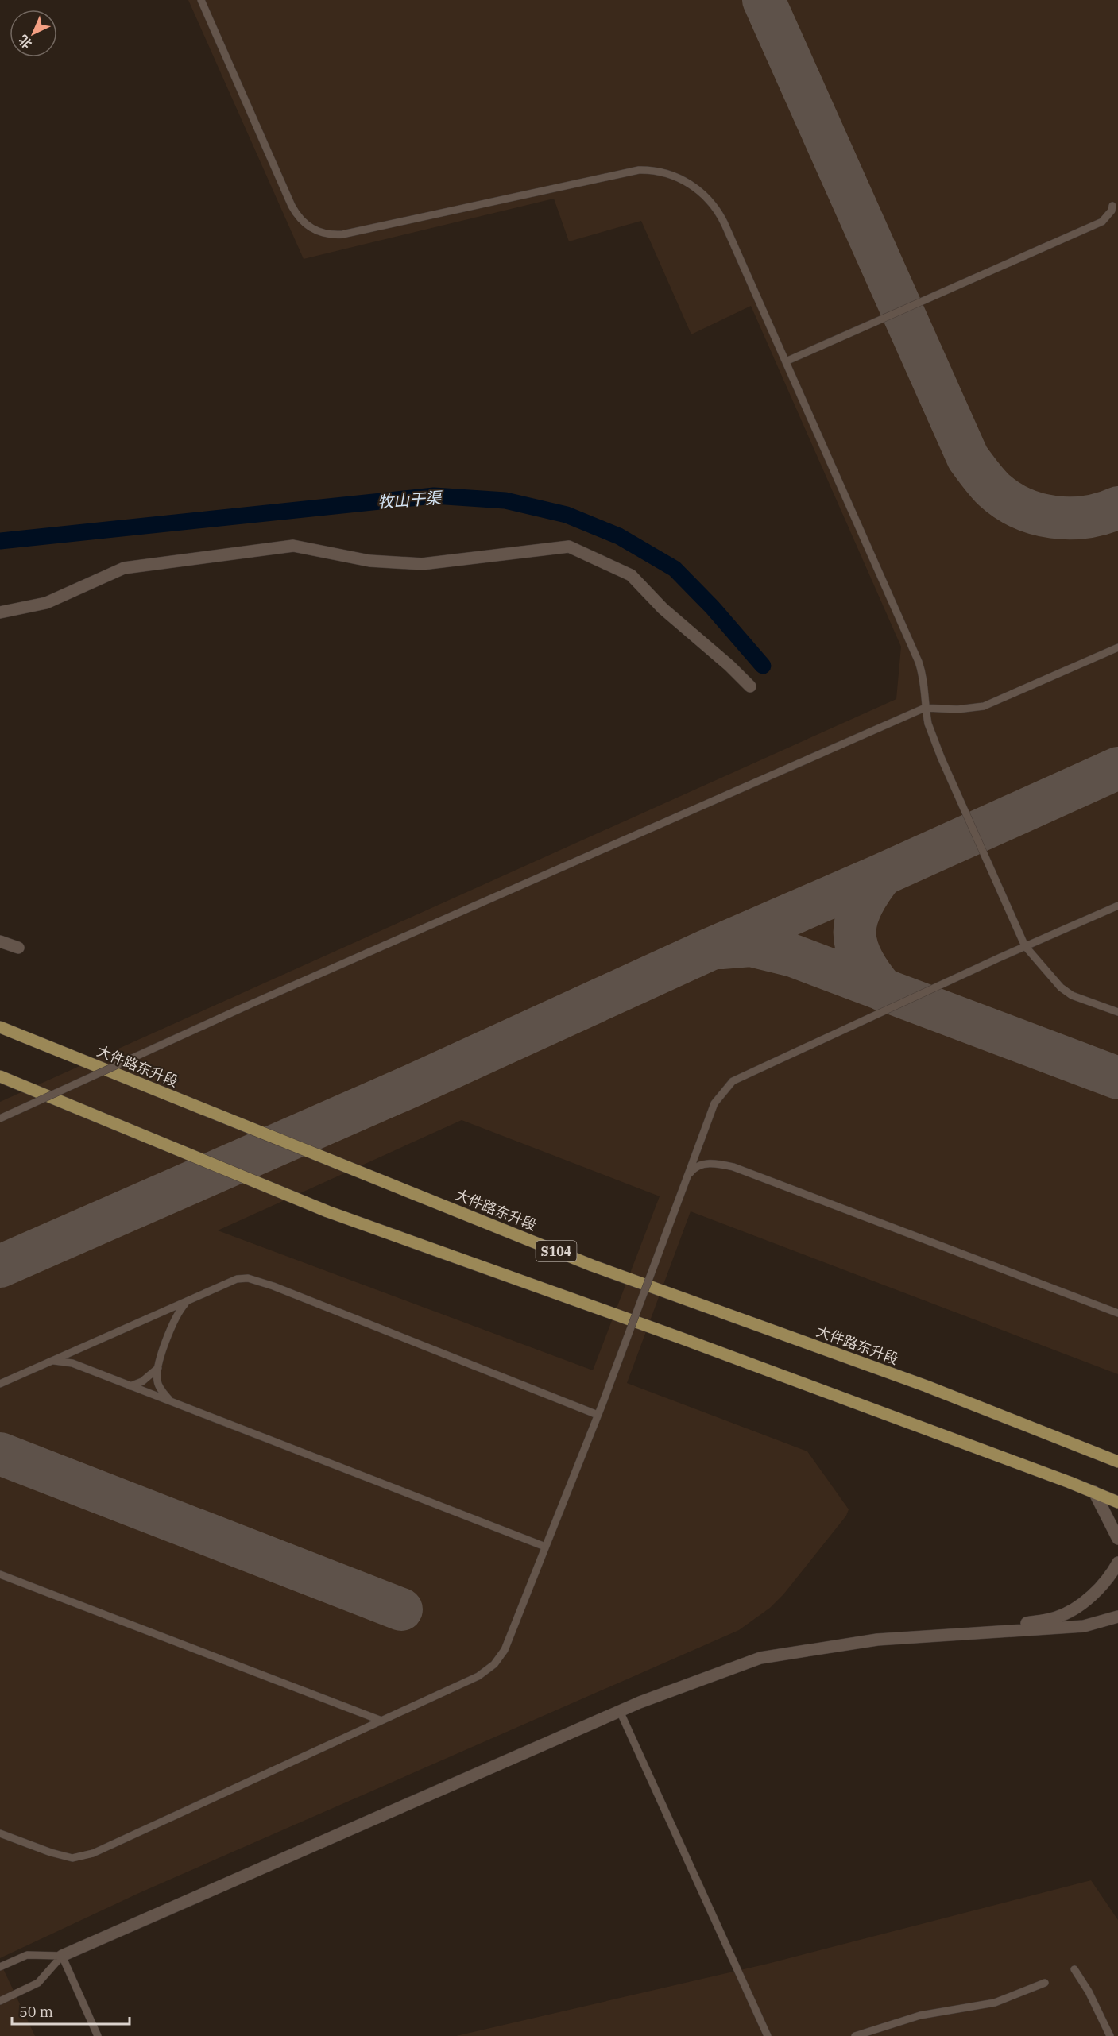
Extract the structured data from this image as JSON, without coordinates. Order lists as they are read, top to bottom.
{
  "streets": {
    "main road": ["大件路东升段", "S104"]
  },
  "water": ["牧山干渠"],
  "scale_bar": "50 m",
  "north": "bottom left"
}
